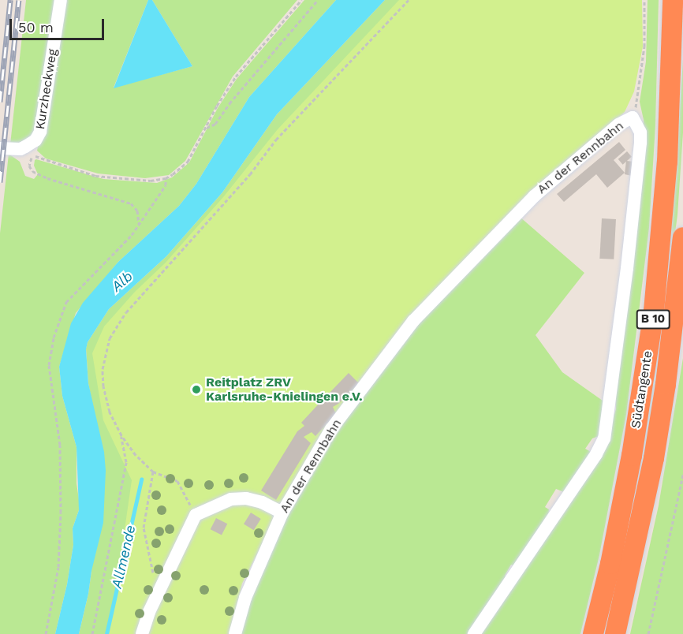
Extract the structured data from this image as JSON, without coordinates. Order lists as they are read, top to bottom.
{
  "streets": {
    "highway": ["B 10", "Südtangente"],
    "street": ["Kurzheckweg", "An der Rennbahn"]
  },
  "water": ["Alb", "Allmende"],
  "places": ["Reitplatz ZRV Karlsruhe-Knielingen e.V."],
  "scale_bar": "50 m"
}
